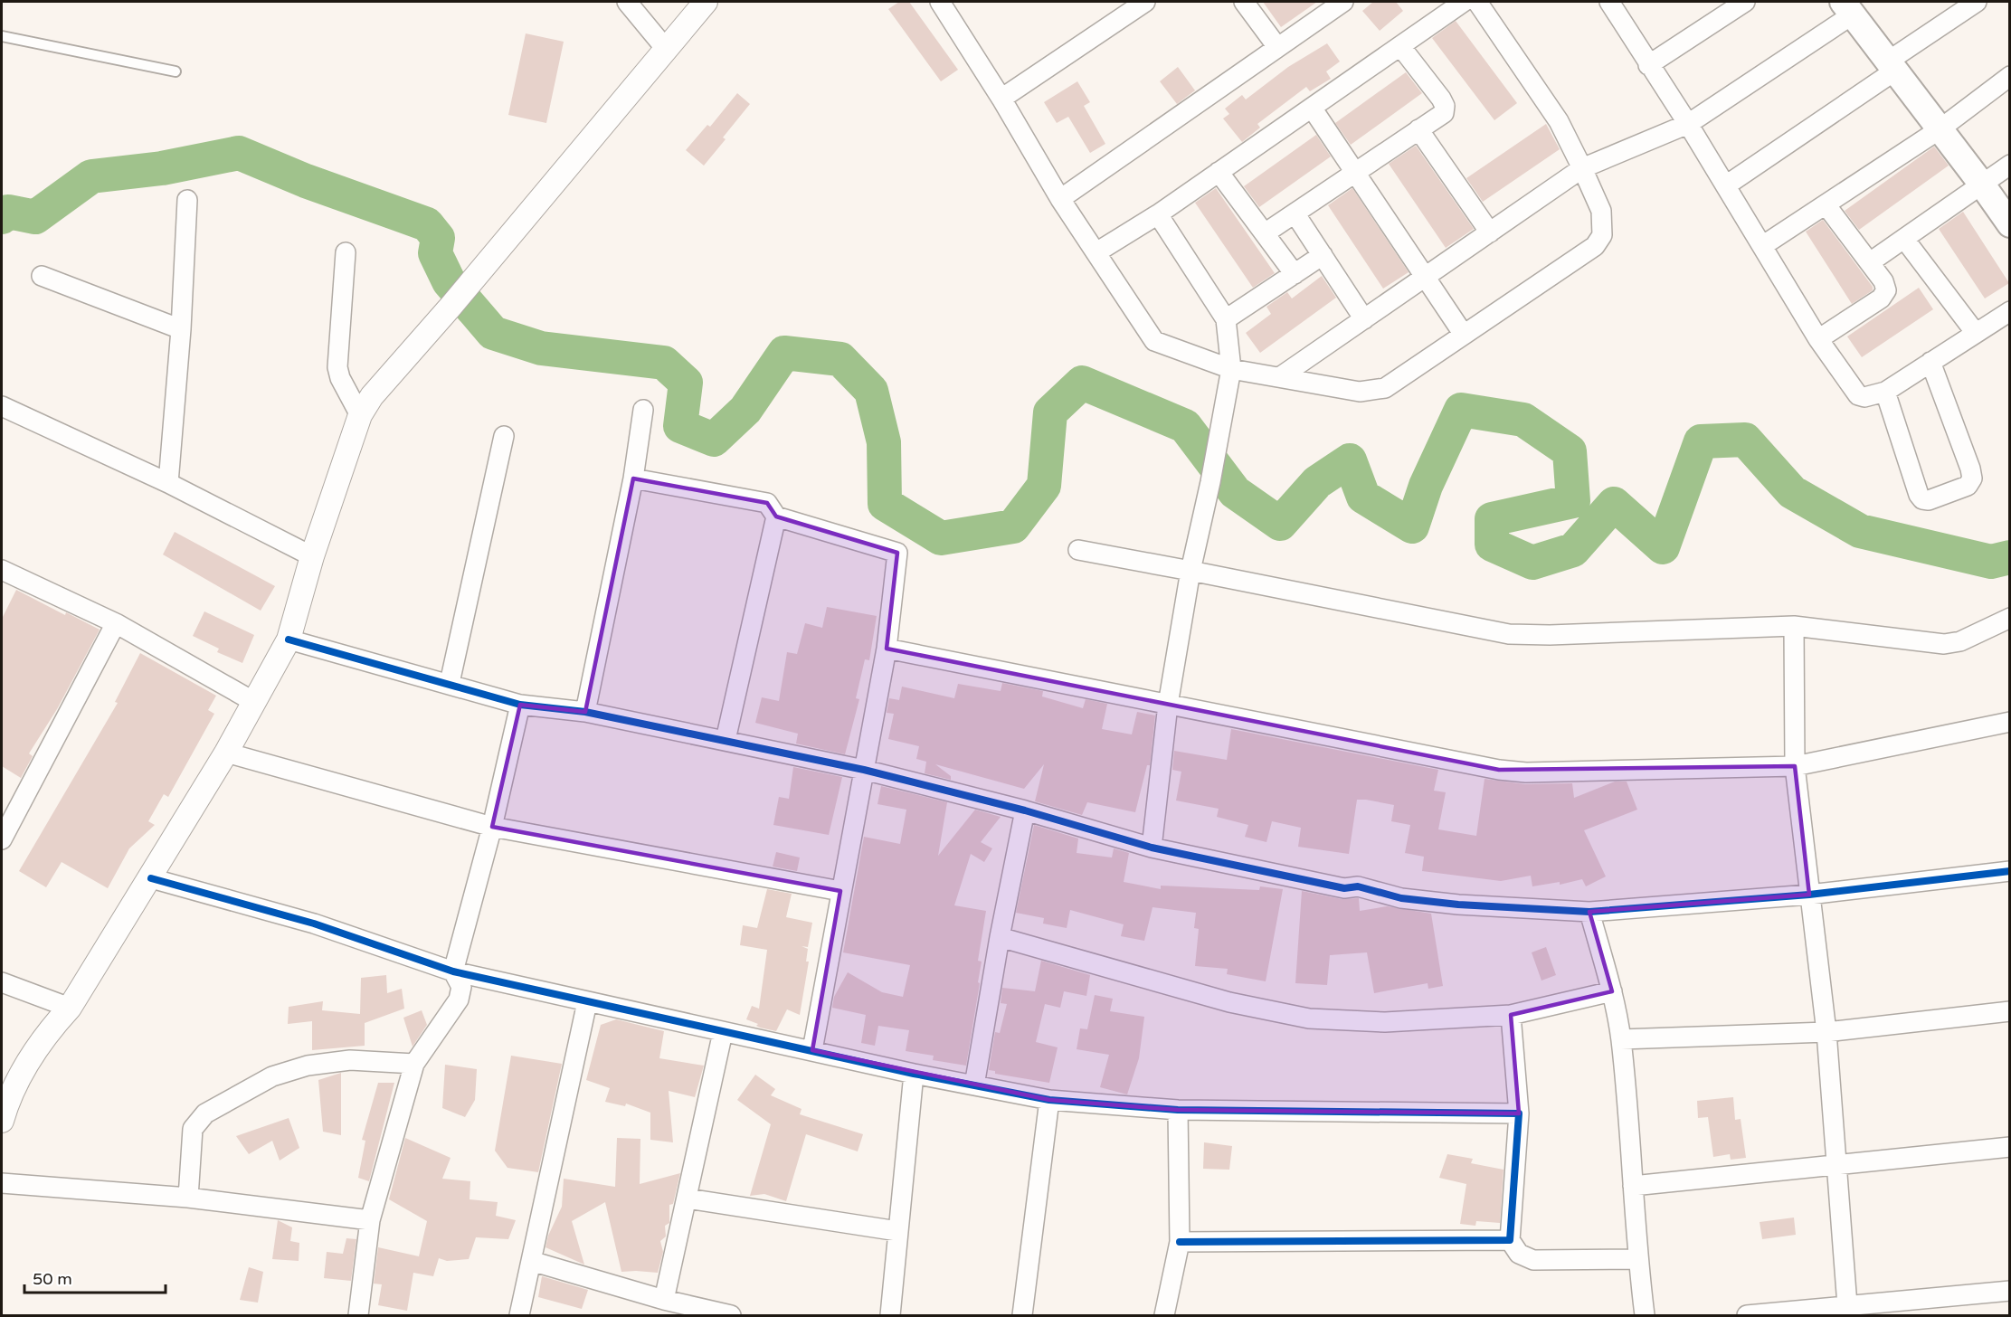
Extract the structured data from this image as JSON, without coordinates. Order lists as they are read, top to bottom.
{
  "scale_bar": "50 m"
}
